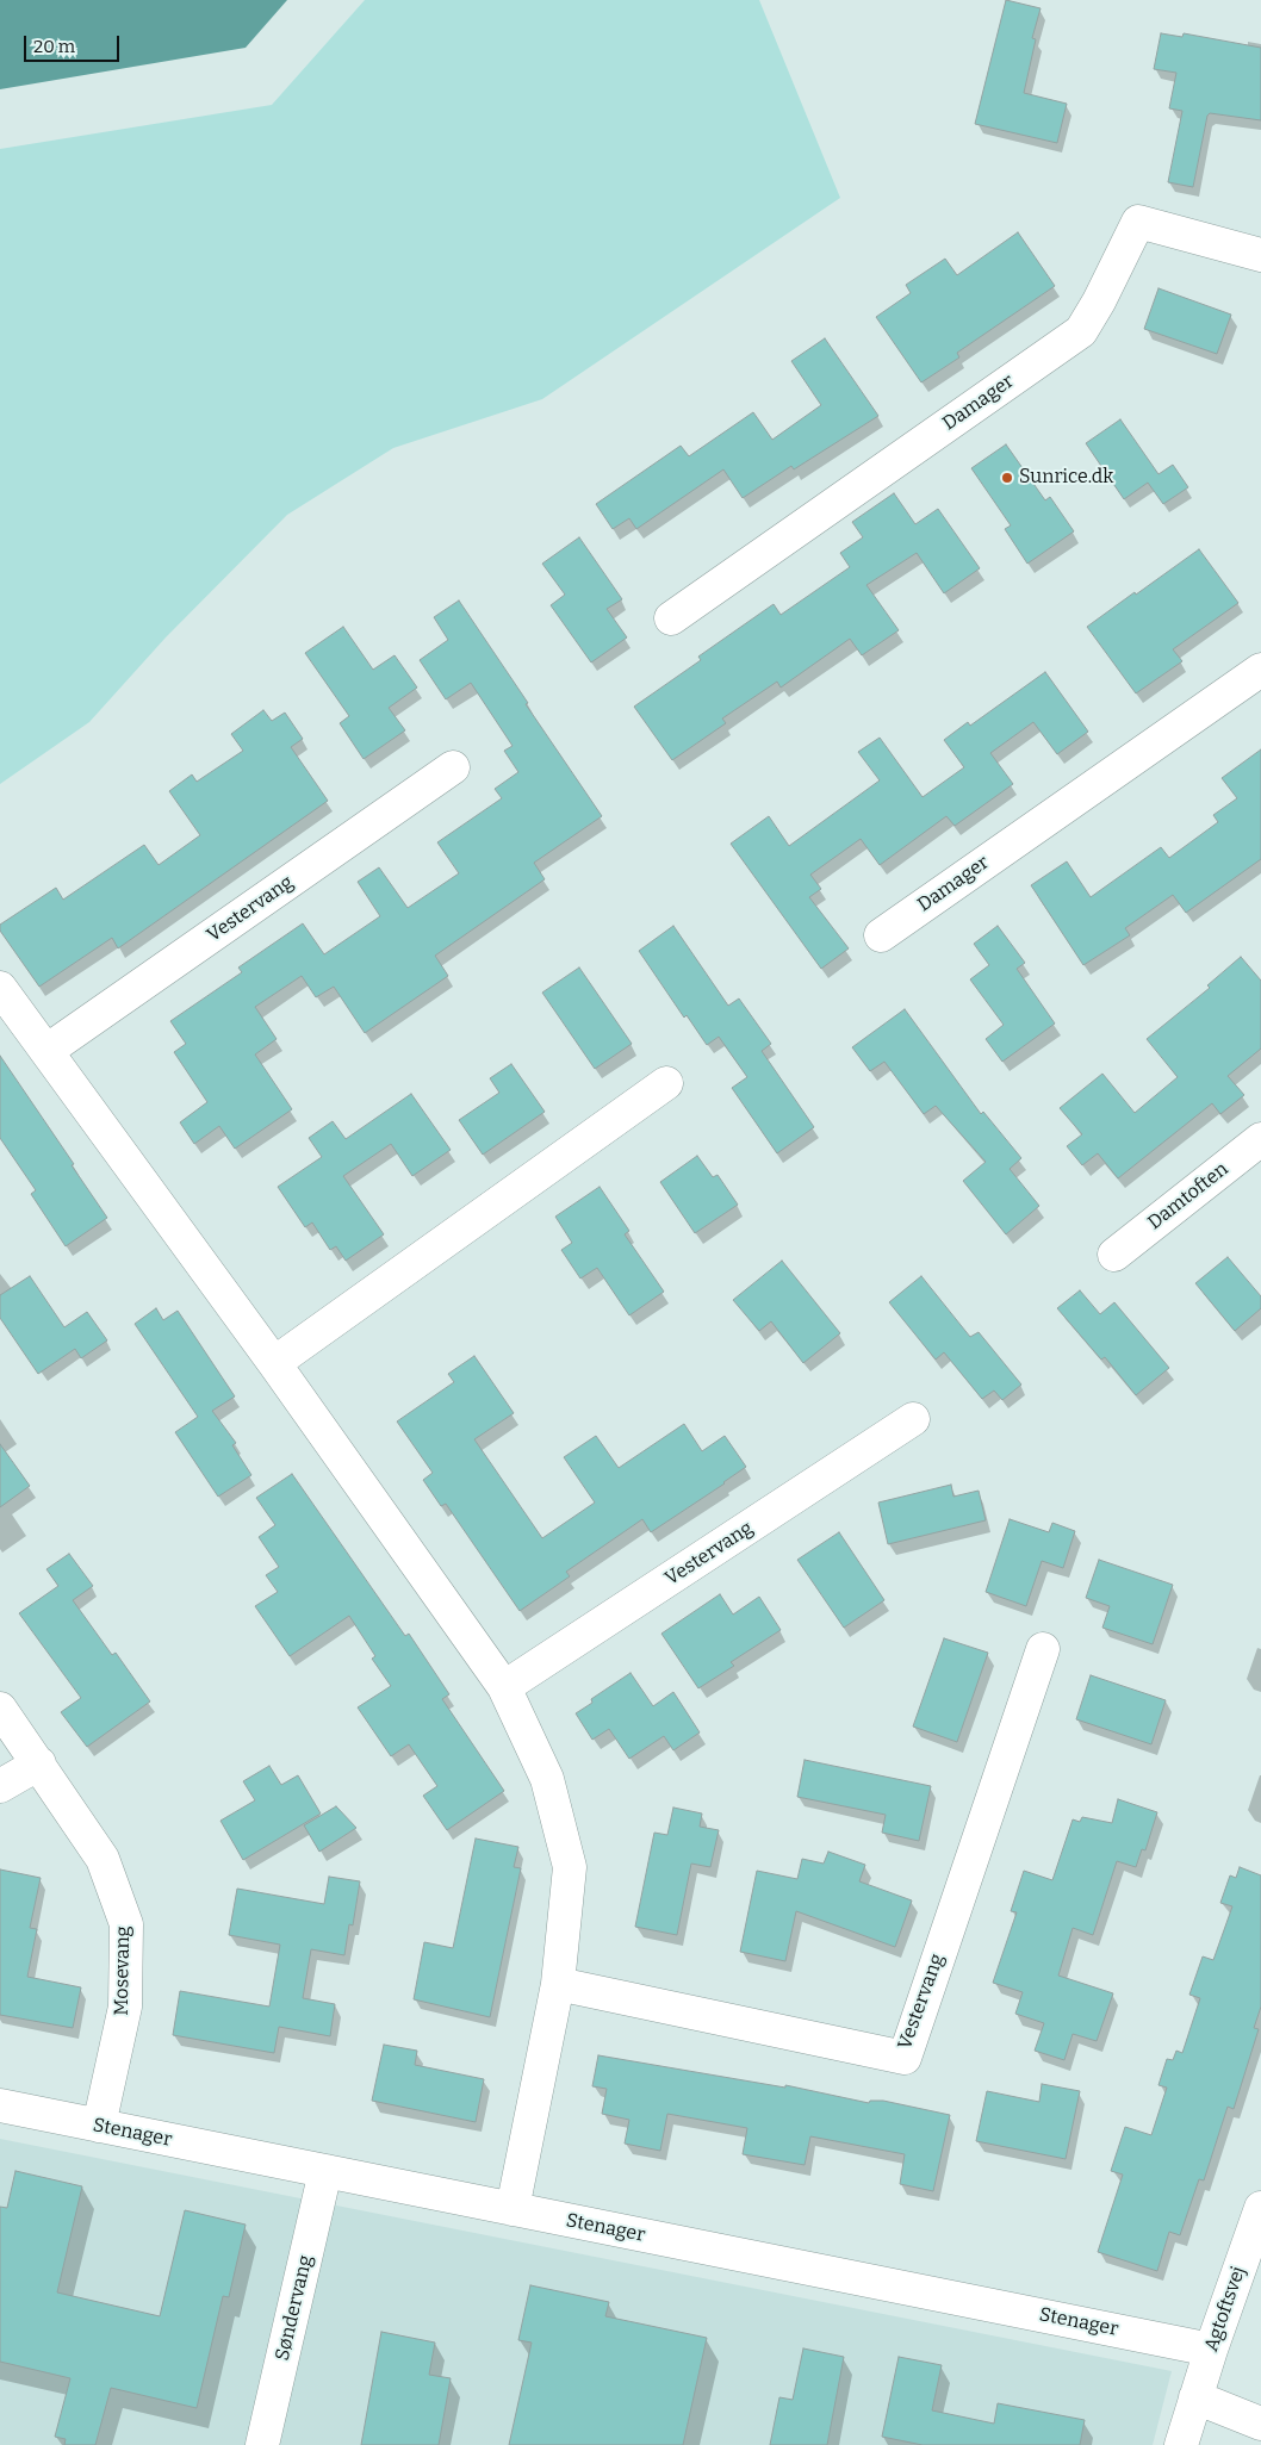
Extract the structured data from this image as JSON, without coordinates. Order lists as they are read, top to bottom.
{
  "streets": {
    "street": [
      "Damager",
      "Vestervang",
      "Damtoften",
      "Mosevang",
      "Stenager",
      "Søndervang",
      "Agtoftsvej"
    ]
  },
  "crossings": [
    ["Mosevang", "Stenager"],
    ["Stenager", "Søndervang"],
    ["Stenager", "Agtoftsvej"]
  ],
  "places": ["Sunrice.dk"],
  "scale_bar": "20 m"
}
